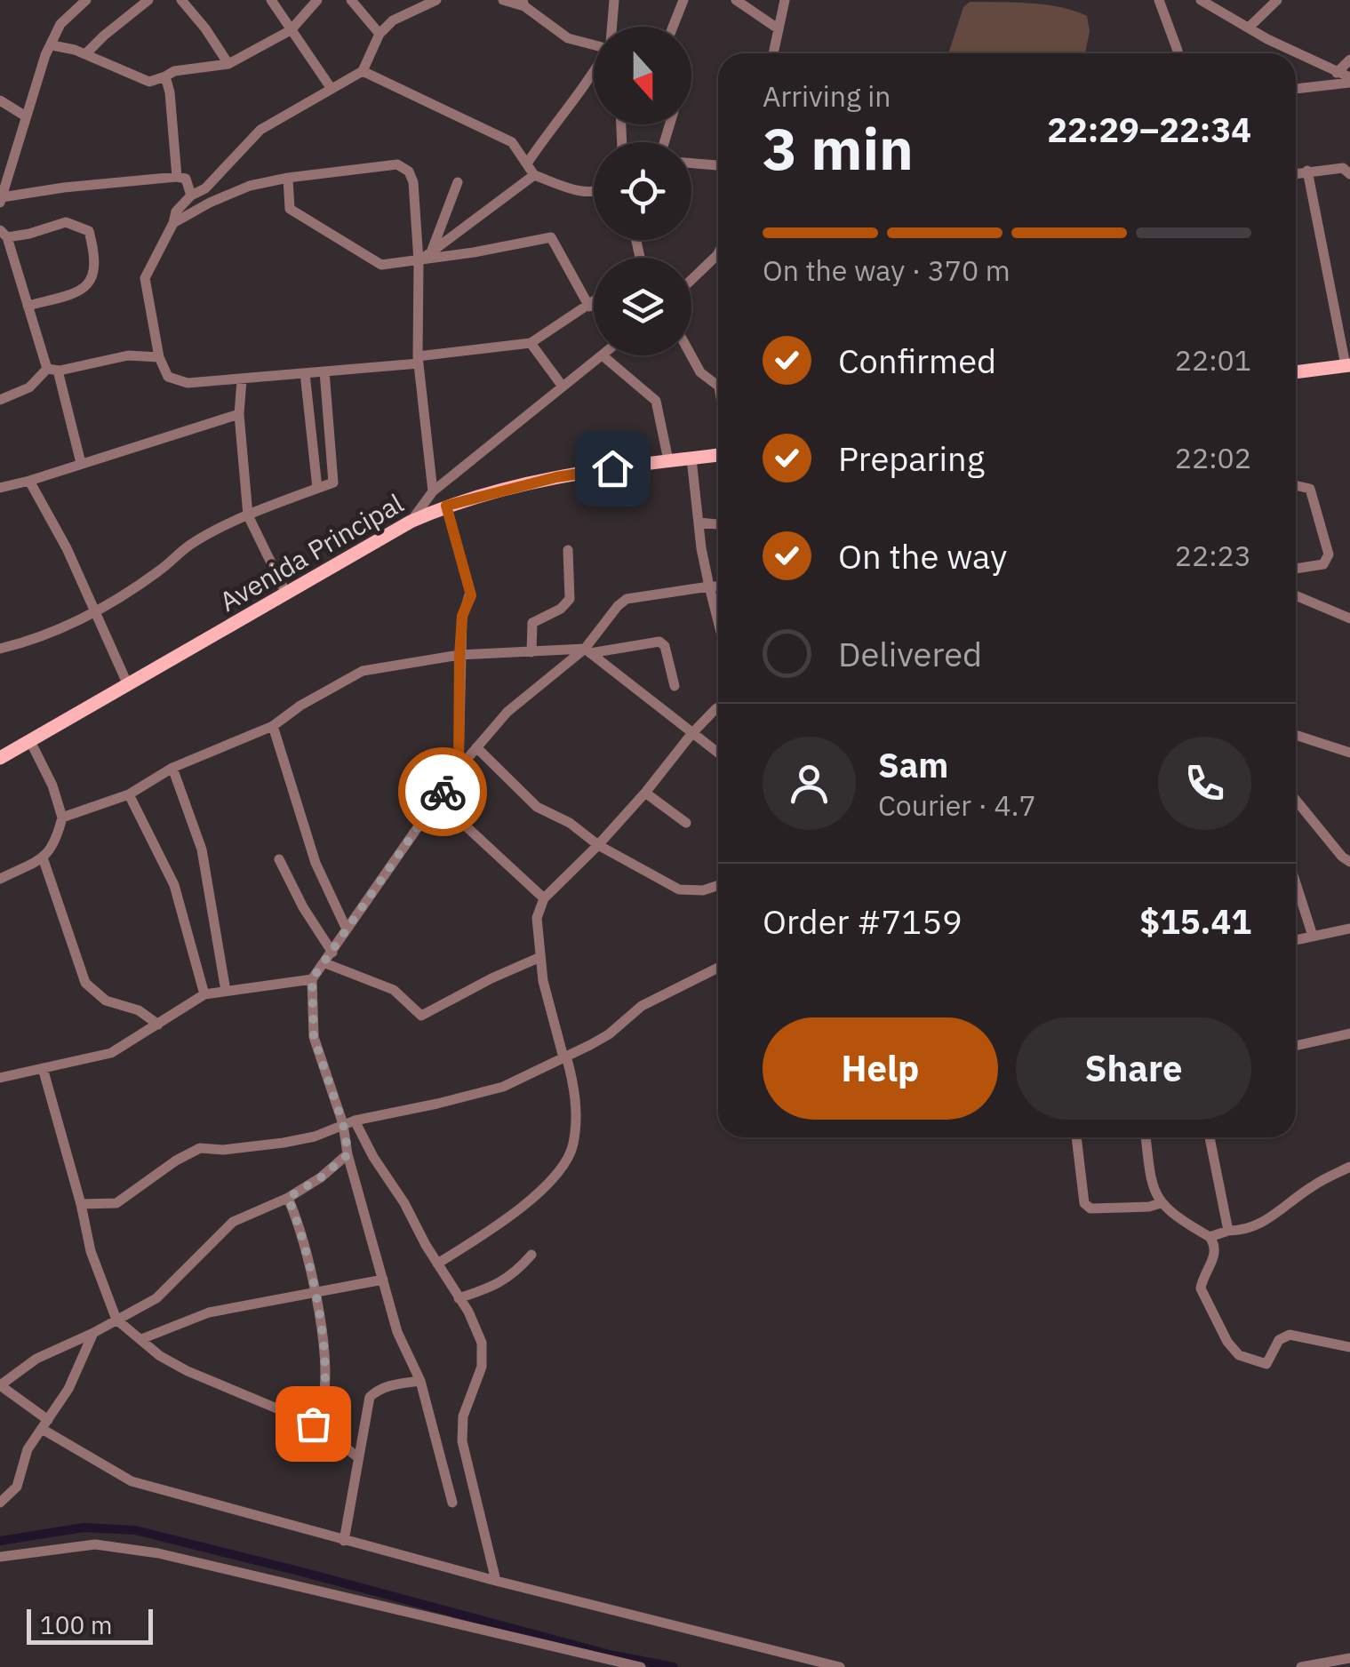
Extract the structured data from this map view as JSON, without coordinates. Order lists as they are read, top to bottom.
{
  "streets": {
    "main road": ["Avenida Principal"]
  },
  "scale_bar": "100 m",
  "north": "bottom",
  "page": {
    "heading": ["3 min", "Arriving in", "22:29–22:34"],
    "panel": [
      "Sam",
      "Courier · 4.7",
      "Order #7159",
      "$15.41"
    ],
    "bar": "On the way · 370 m",
    "list": [
      ["Confirmed", "22:01"],
      ["Preparing", "22:02"],
      ["On the way", "22:23"],
      "Delivered"
    ],
    "buttons": ["Help", "Share"],
    "scale": "100 m"
  }
}
